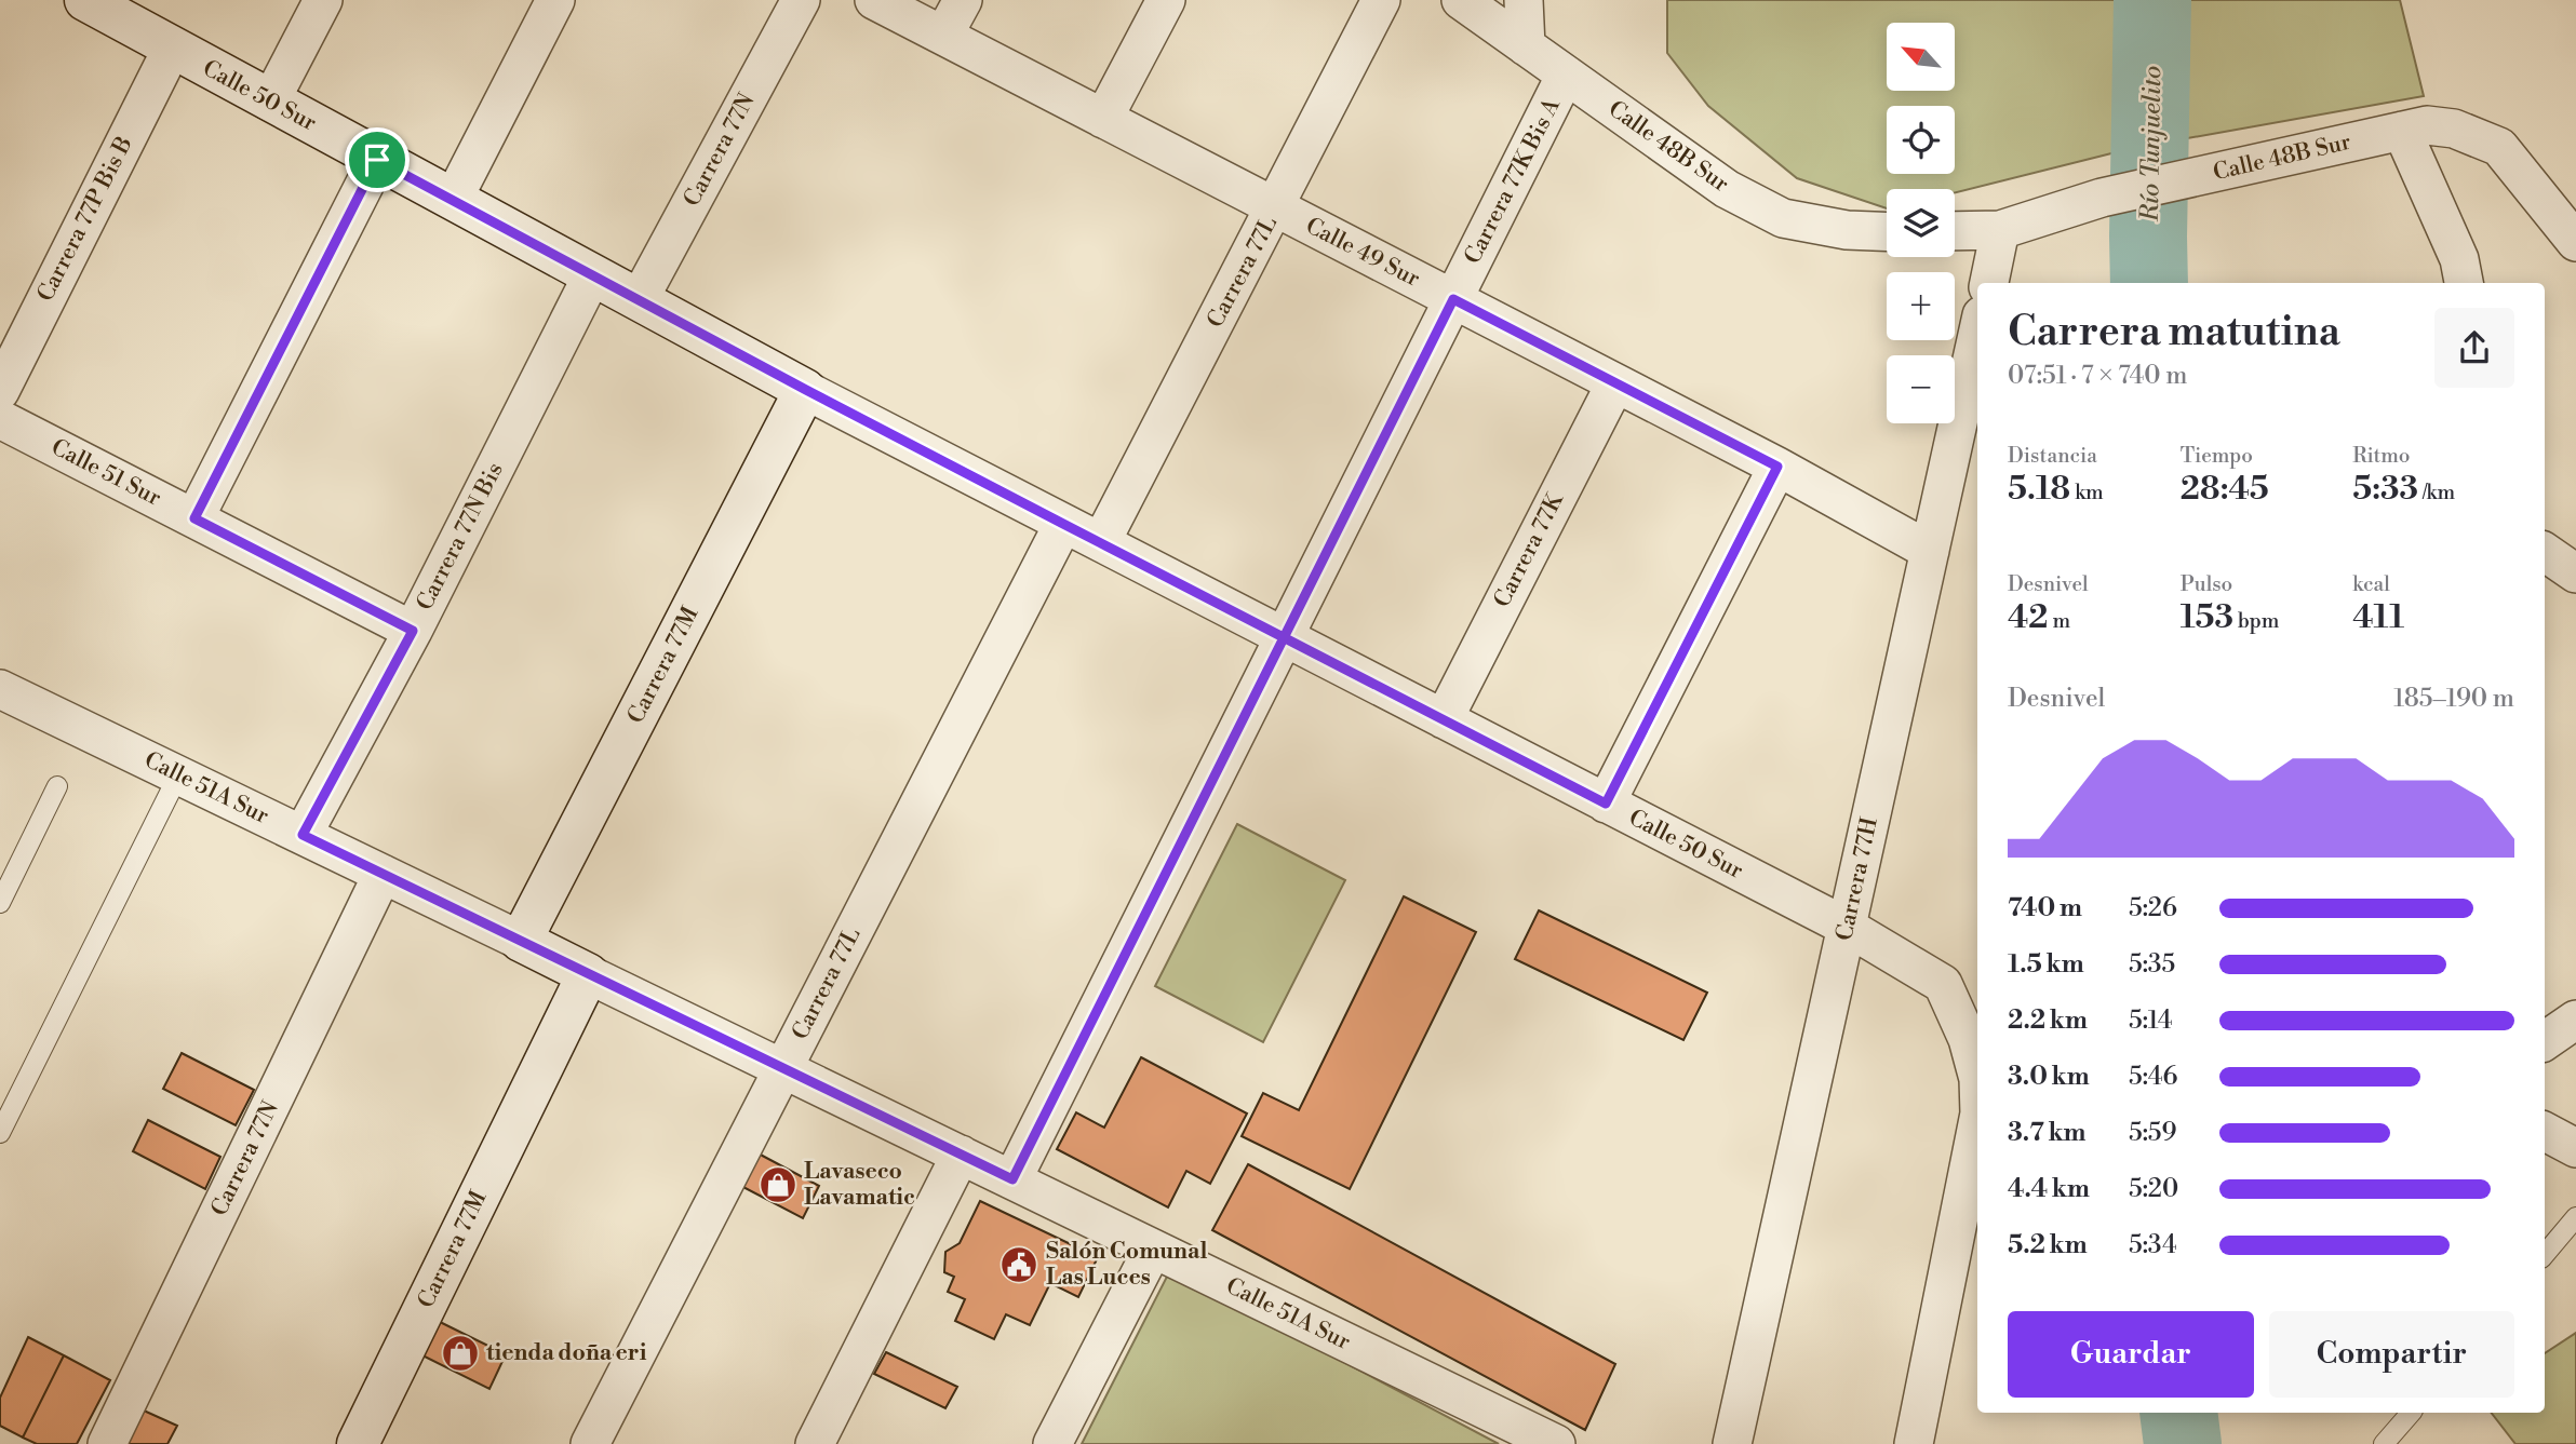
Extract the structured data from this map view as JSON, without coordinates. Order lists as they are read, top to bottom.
{
  "streets": {
    "street": [
      "Calle 50 Sur",
      "Calle 48B Sur",
      "Carrera 77N",
      "Carrera 77K Bis A",
      "Carrera 77P Bis B",
      "Calle 49 Sur",
      "Carrera 77L",
      "Calle 51 Sur",
      "Carrera 77N Bis",
      "Carrera 77K",
      "Carrera 77M",
      "Calle 51A Sur",
      "Carrera 77H"
    ]
  },
  "crossings": [
    ["Calle 50 Sur", "Carrera 77N"],
    ["Calle 50 Sur", "Carrera 77K Bis A"],
    ["Calle 50 Sur", "Carrera 77P Bis B"],
    ["Calle 50 Sur", "Carrera 77L"],
    ["Calle 50 Sur", "Carrera 77N Bis"],
    ["Calle 50 Sur", "Carrera 77K"],
    ["Calle 50 Sur", "Carrera 77M"],
    ["Calle 50 Sur", "Carrera 77H"],
    ["Calle 48B Sur", "Carrera 77K Bis A"],
    ["Carrera 77N", "Calle 51A Sur"],
    ["Carrera 77K Bis A", "Calle 49 Sur"],
    ["Carrera 77K Bis A", "Calle 51A Sur"],
    ["Calle 49 Sur", "Carrera 77L"],
    ["Calle 49 Sur", "Carrera 77K"],
    ["Calle 49 Sur", "Carrera 77H"],
    ["Carrera 77L", "Calle 51A Sur"],
    ["Calle 51 Sur", "Carrera 77N Bis"],
    ["Carrera 77N Bis", "Calle 51A Sur"],
    ["Carrera 77M", "Calle 51A Sur"]
  ],
  "water": ["Río Tunjuelito"],
  "places": {
    "shop": ["Lavaseco Lavamatic", "tienda doña eri"],
    "public building": ["Salón Comunal Las Luces"]
  },
  "north": "top left",
  "page": {
    "map_buttons": ["+", "−"],
    "heading": ["Carrera matutina", "07:51 · 7 × 740 m"],
    "stats": [
      ["Distancia", "5.18 km"],
      ["Tiempo", "28:45"],
      ["Ritmo", "5:33 /km"],
      ["Desnivel", "42 m"],
      ["Pulso", "153 bpm"],
      ["kcal", "411"]
    ],
    "chart": ["Desnivel", "185–190 m"],
    "list": [
      {
        "name": "740 m",
        "note": "5:26"
      },
      {
        "name": "1.5 km",
        "note": "5:35"
      },
      {
        "name": "2.2 km",
        "note": "5:14"
      },
      {
        "name": "3.0 km",
        "note": "5:46"
      },
      {
        "name": "3.7 km",
        "note": "5:59"
      },
      {
        "name": "4.4 km",
        "note": "5:20"
      },
      {
        "name": "5.2 km",
        "note": "5:34"
      }
    ],
    "buttons": ["Guardar", "Compartir"]
  }
}
